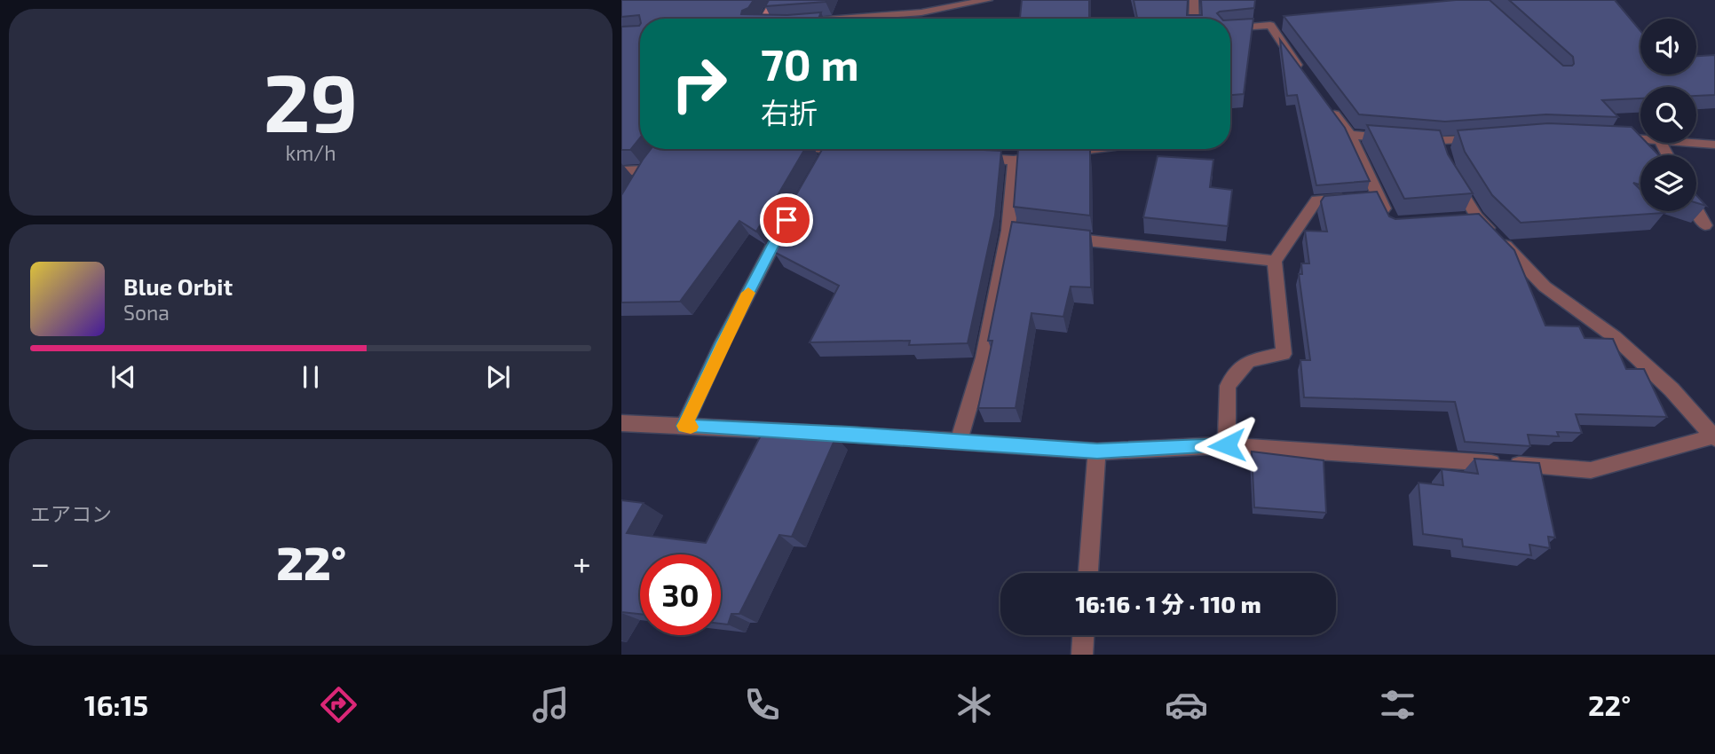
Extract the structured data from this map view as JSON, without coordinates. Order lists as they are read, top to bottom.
{
  "page": {
    "tile": [
      ["29", "km/h"],
      "エアコン"
    ],
    "turn": ["70 m", "右折"],
    "song": ["Blue Orbit", "Sona"],
    "heat": ["−", "22°", "+"],
    "limit": "30",
    "trip": "16:16 · 1 分 · 110 m",
    "tabs": ["16:15", "22°"]
  }
}
